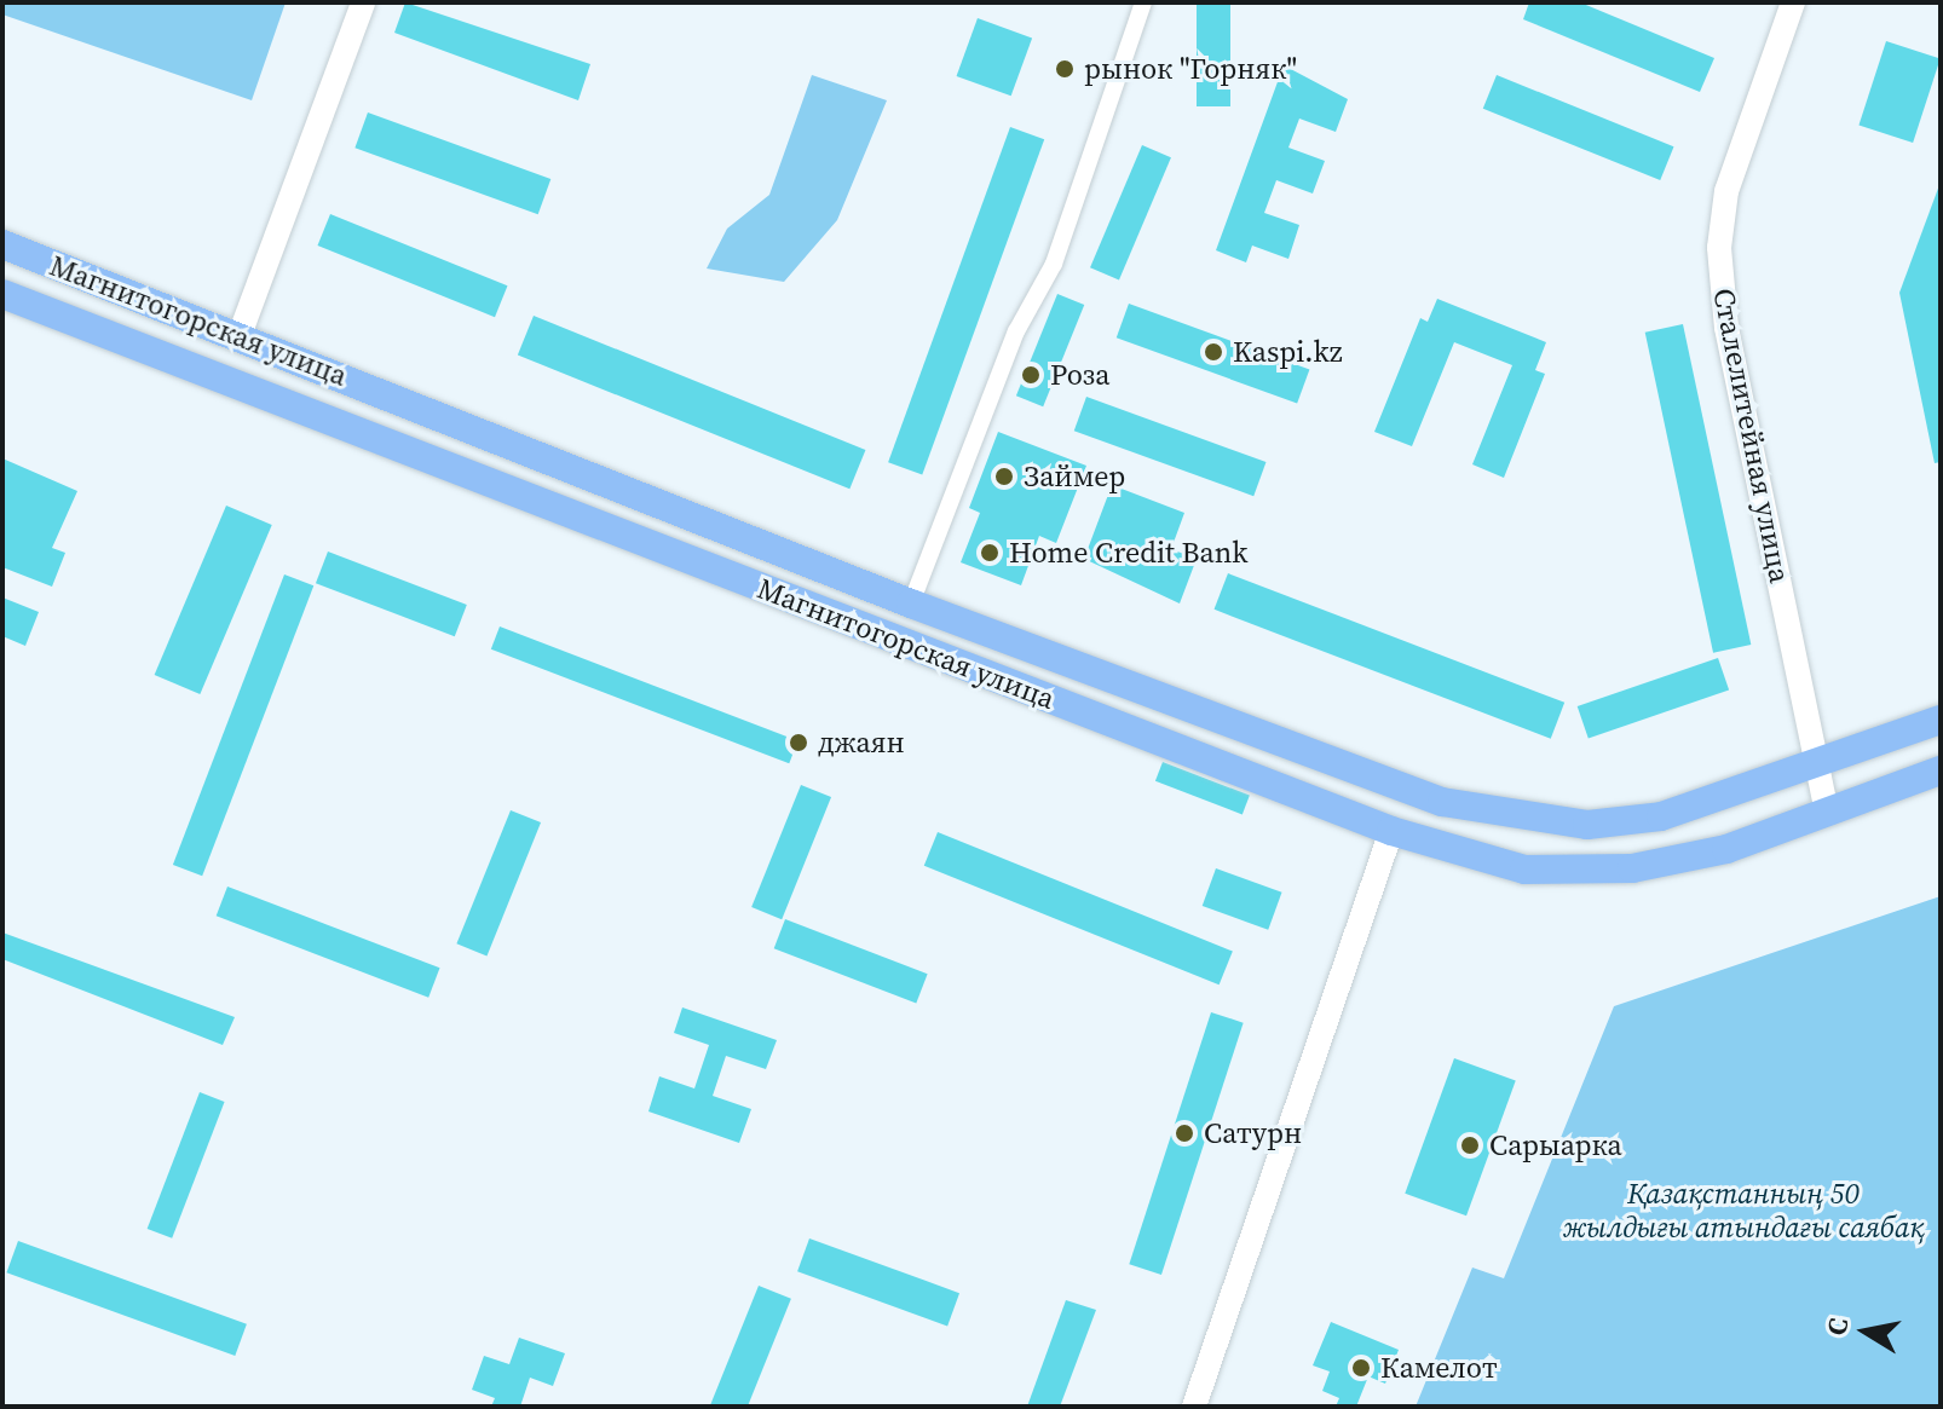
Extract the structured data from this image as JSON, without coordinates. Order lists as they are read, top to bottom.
{
  "streets": {
    "main road": ["Магнитогорская улица"],
    "street": ["Сталелитейная улица"]
  },
  "crossings": [
    ["Магнитогорская улица", "Сталелитейная улица"]
  ],
  "parks": ["Қазақстанның 50 жылдығы атындағы саябақ"],
  "places": [
    "рынок \"Горняк\"",
    "Kaspi.kz",
    "Роза",
    "Займер",
    "Home Credit Bank",
    "джаян",
    "Сатурн",
    "Сарыарка",
    "Камелот"
  ],
  "north": "left"
}
